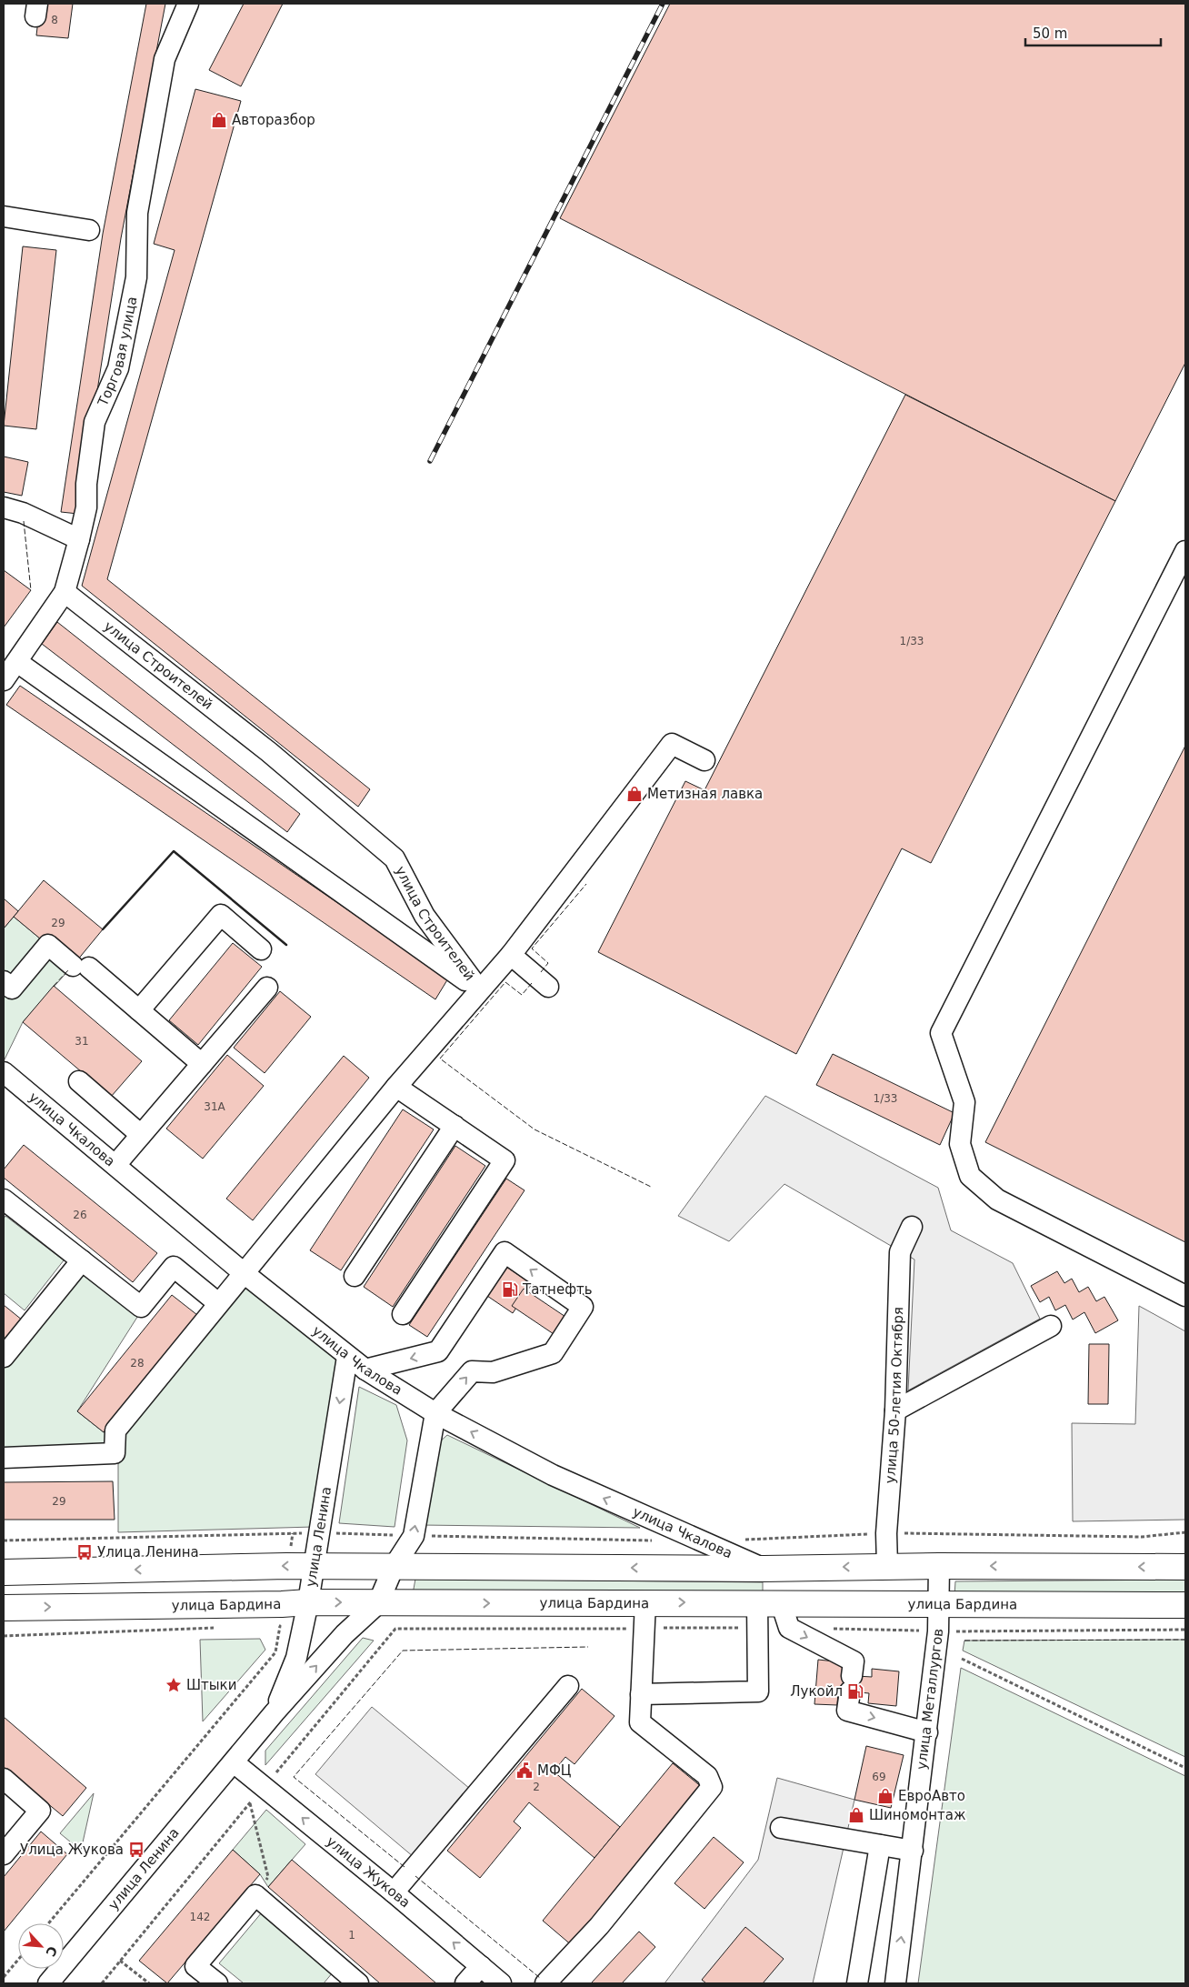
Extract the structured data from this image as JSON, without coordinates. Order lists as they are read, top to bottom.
{
  "streets": {
    "main road": ["улица Бардина"],
    "street": [
      "Торговая улица",
      "улица Строителей",
      "улица Чкалова",
      "улица 50-летия Октября",
      "улица Ленина",
      "улица Металлургов",
      "улица Жукова"
    ]
  },
  "crossings": [
    ["Торговая улица", "улица Строителей"],
    ["улица Строителей", "улица Чкалова"],
    ["улица Чкалова", "улица Ленина"],
    ["улица Ленина", "улица Бардина"],
    ["улица Ленина", "улица Жукова"],
    ["улица Бардина", "улица Металлургов"]
  ],
  "one_way": ["улица Чкалова"],
  "places": {
    "shop": [
      "Авторазбор",
      "Метизная лавка",
      "ЕвроАвто",
      "Шиномонтаж"
    ],
    "fuel station": ["Татнефть", "Лукойл"],
    "bus stop": ["Улица Ленина", "Улица Жукова"],
    "place": ["Штыки"],
    "public building": ["МФЦ"]
  },
  "house_numbers": [
    "8",
    "1/33",
    "29",
    "31",
    "1/33",
    "31А",
    "26",
    "28",
    "29",
    "69",
    "2",
    "142",
    "1"
  ],
  "scale_bar": "50 m",
  "north": "bottom right"
}
